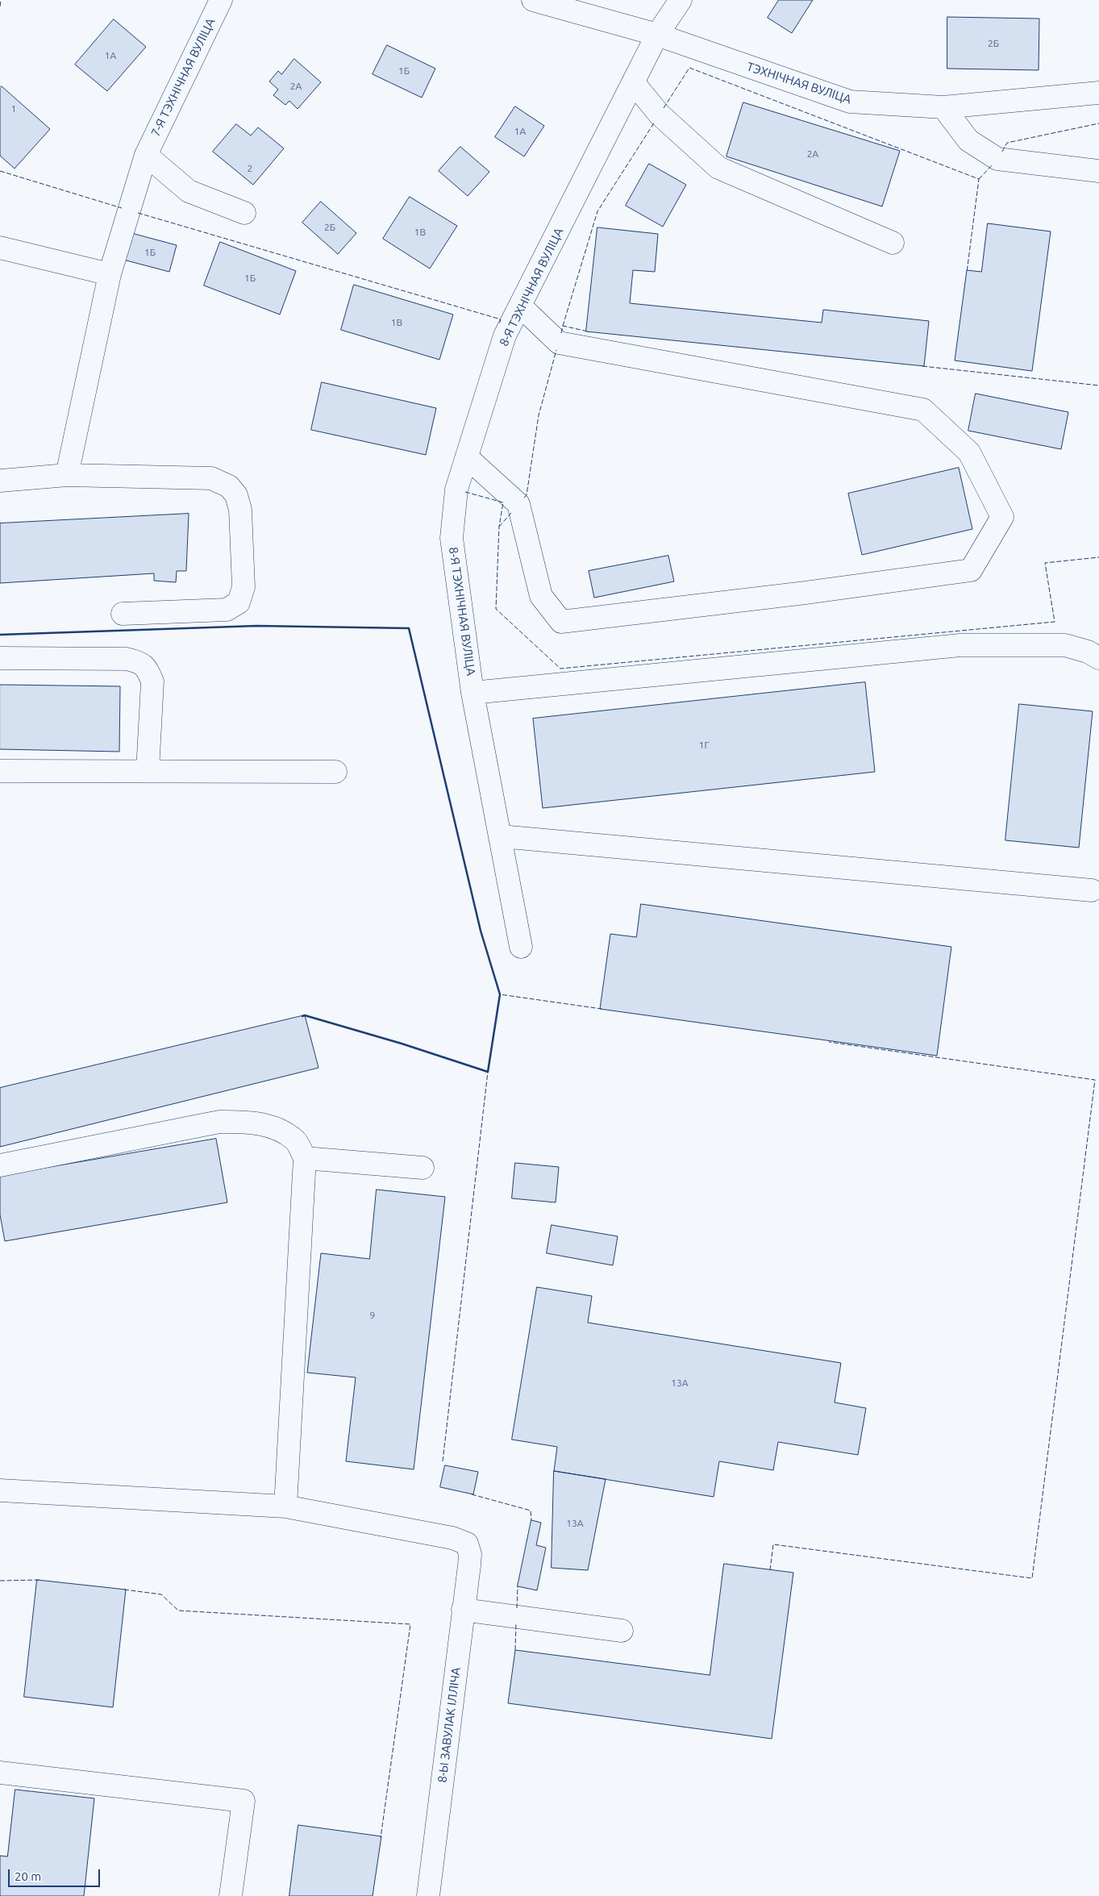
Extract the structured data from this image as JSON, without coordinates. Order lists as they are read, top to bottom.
{
  "streets": {
    "street": [
      "7-Я ТЭХНІЧНАЯ ВУЛІЦА",
      "ТЭХНІЧНАЯ ВУЛІЦА",
      "8-Я ТЭХНІЧНАЯ ВУЛІЦА",
      "8-Ы ЗАВУЛАК ІЛЛІЧА"
    ]
  },
  "crossings": [
    ["ТЭХНІЧНАЯ ВУЛІЦА", "8-Я ТЭХНІЧНАЯ ВУЛІЦА"]
  ],
  "house_numbers": [
    "2Б",
    "1А",
    "1Б",
    "2А",
    "1",
    "1А",
    "2А",
    "2",
    "2Б",
    "1В",
    "1Б",
    "1Б",
    "1В",
    "1Г",
    "9",
    "13А",
    "13А"
  ],
  "scale_bar": "20 m"
}
